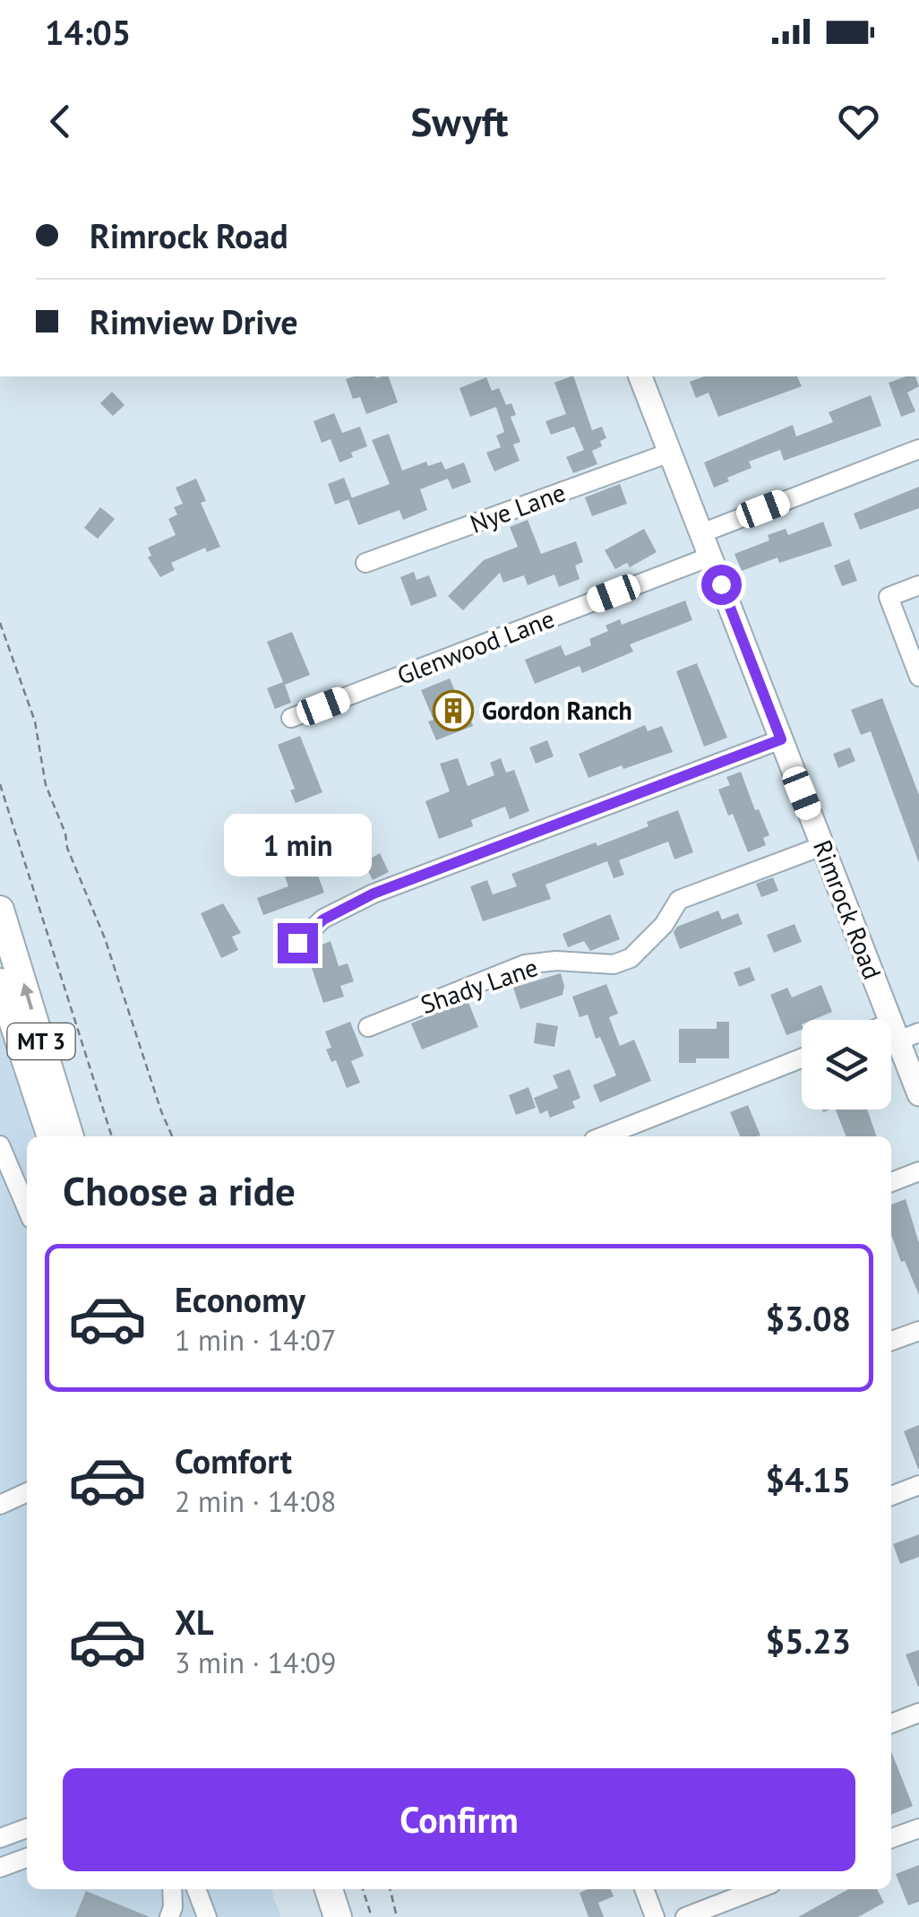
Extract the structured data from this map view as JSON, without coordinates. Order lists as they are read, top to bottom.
{
  "streets": {
    "highway": ["MT 3"],
    "main road": ["Rimrock Road"],
    "street": ["Nye Lane", "Glenwood Lane", "Shady Lane"]
  },
  "crossings": [
    ["Nye Lane", "Rimrock Road"],
    ["Glenwood Lane", "Rimrock Road"],
    ["Rimrock Road", "Shady Lane"]
  ],
  "places": {
    "building": ["Gordon Ranch"]
  },
  "page": {
    "status": "14:05",
    "header": "Swyft",
    "banner": ["Rimrock Road", "Rimview Drive"],
    "bubble": "1 min",
    "heading": "Choose a ride",
    "list": [
      {
        "name": "Economy",
        "note": "1 min · 14:07",
        "value": "$3.08"
      },
      {
        "name": "Comfort",
        "note": "2 min · 14:08",
        "value": "$4.15"
      },
      {
        "name": "XL",
        "note": "3 min · 14:09",
        "value": "$5.23"
      }
    ],
    "buttons": "Confirm"
  }
}
